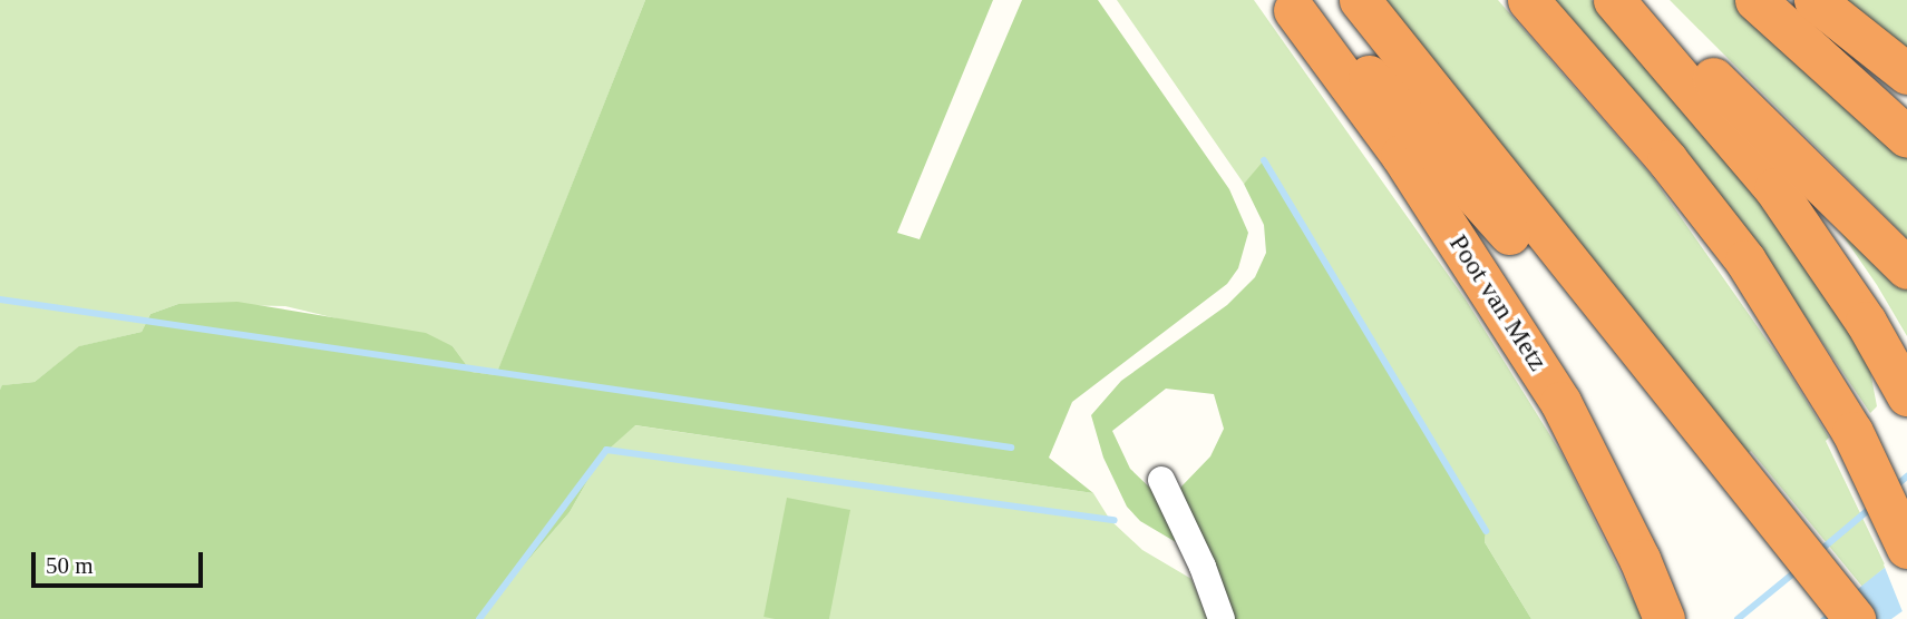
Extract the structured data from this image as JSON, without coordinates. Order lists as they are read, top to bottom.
{
  "streets": {
    "highway": ["Poot van Metz"]
  },
  "scale_bar": "50 m"
}
